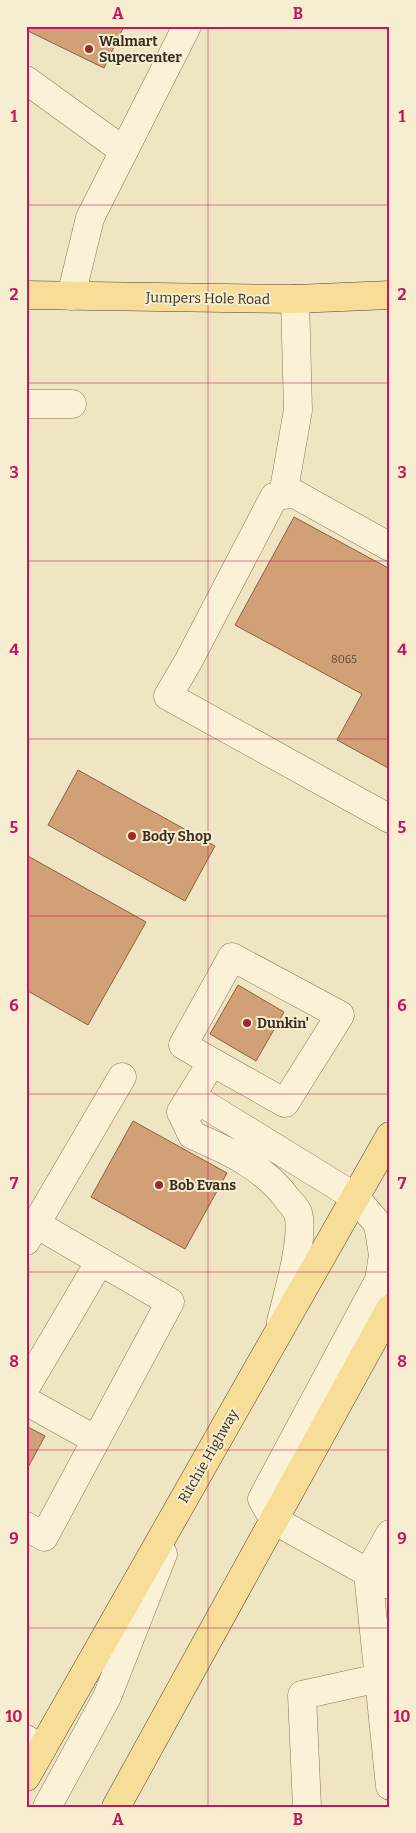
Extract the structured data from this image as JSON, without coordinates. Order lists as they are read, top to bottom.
{
  "streets": {
    "main road": ["Jumpers Hole Road", "Ritchie Highway"]
  },
  "places": [
    "Walmart Supercenter",
    "Body Shop",
    "Dunkin'",
    "Bob Evans"
  ],
  "house_numbers": ["8065"],
  "grid": {
    "columns": ["A", "B"],
    "rows": [
      "1",
      "2",
      "3",
      "4",
      "5",
      "6",
      "7",
      "8",
      "9",
      "10"
    ]
  }
}
